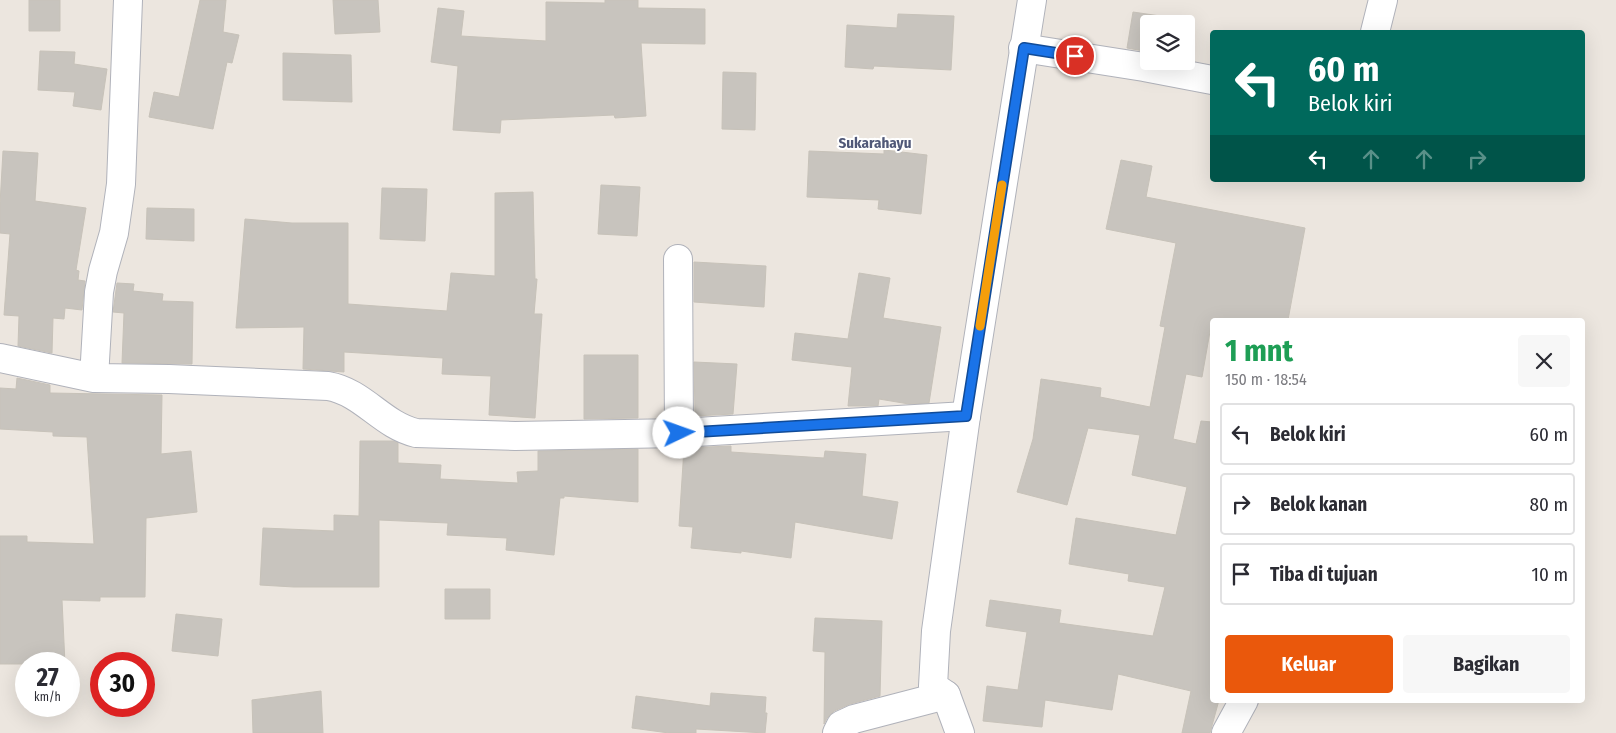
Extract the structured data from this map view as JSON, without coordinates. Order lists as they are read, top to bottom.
{
  "districts": ["Sukarahayu"],
  "page": {
    "turn": ["60 m", "Belok kiri"],
    "heading": ["1 mnt", "150 m · 18:54"],
    "list": [
      {
        "name": "Belok kiri",
        "value": "60 m"
      },
      {
        "name": "Belok kanan",
        "value": "80 m"
      },
      {
        "name": "Tiba di tujuan",
        "value": "10 m"
      }
    ],
    "buttons": ["Keluar", "Bagikan"],
    "speed": "27 km/h",
    "limit": "30"
  }
}
